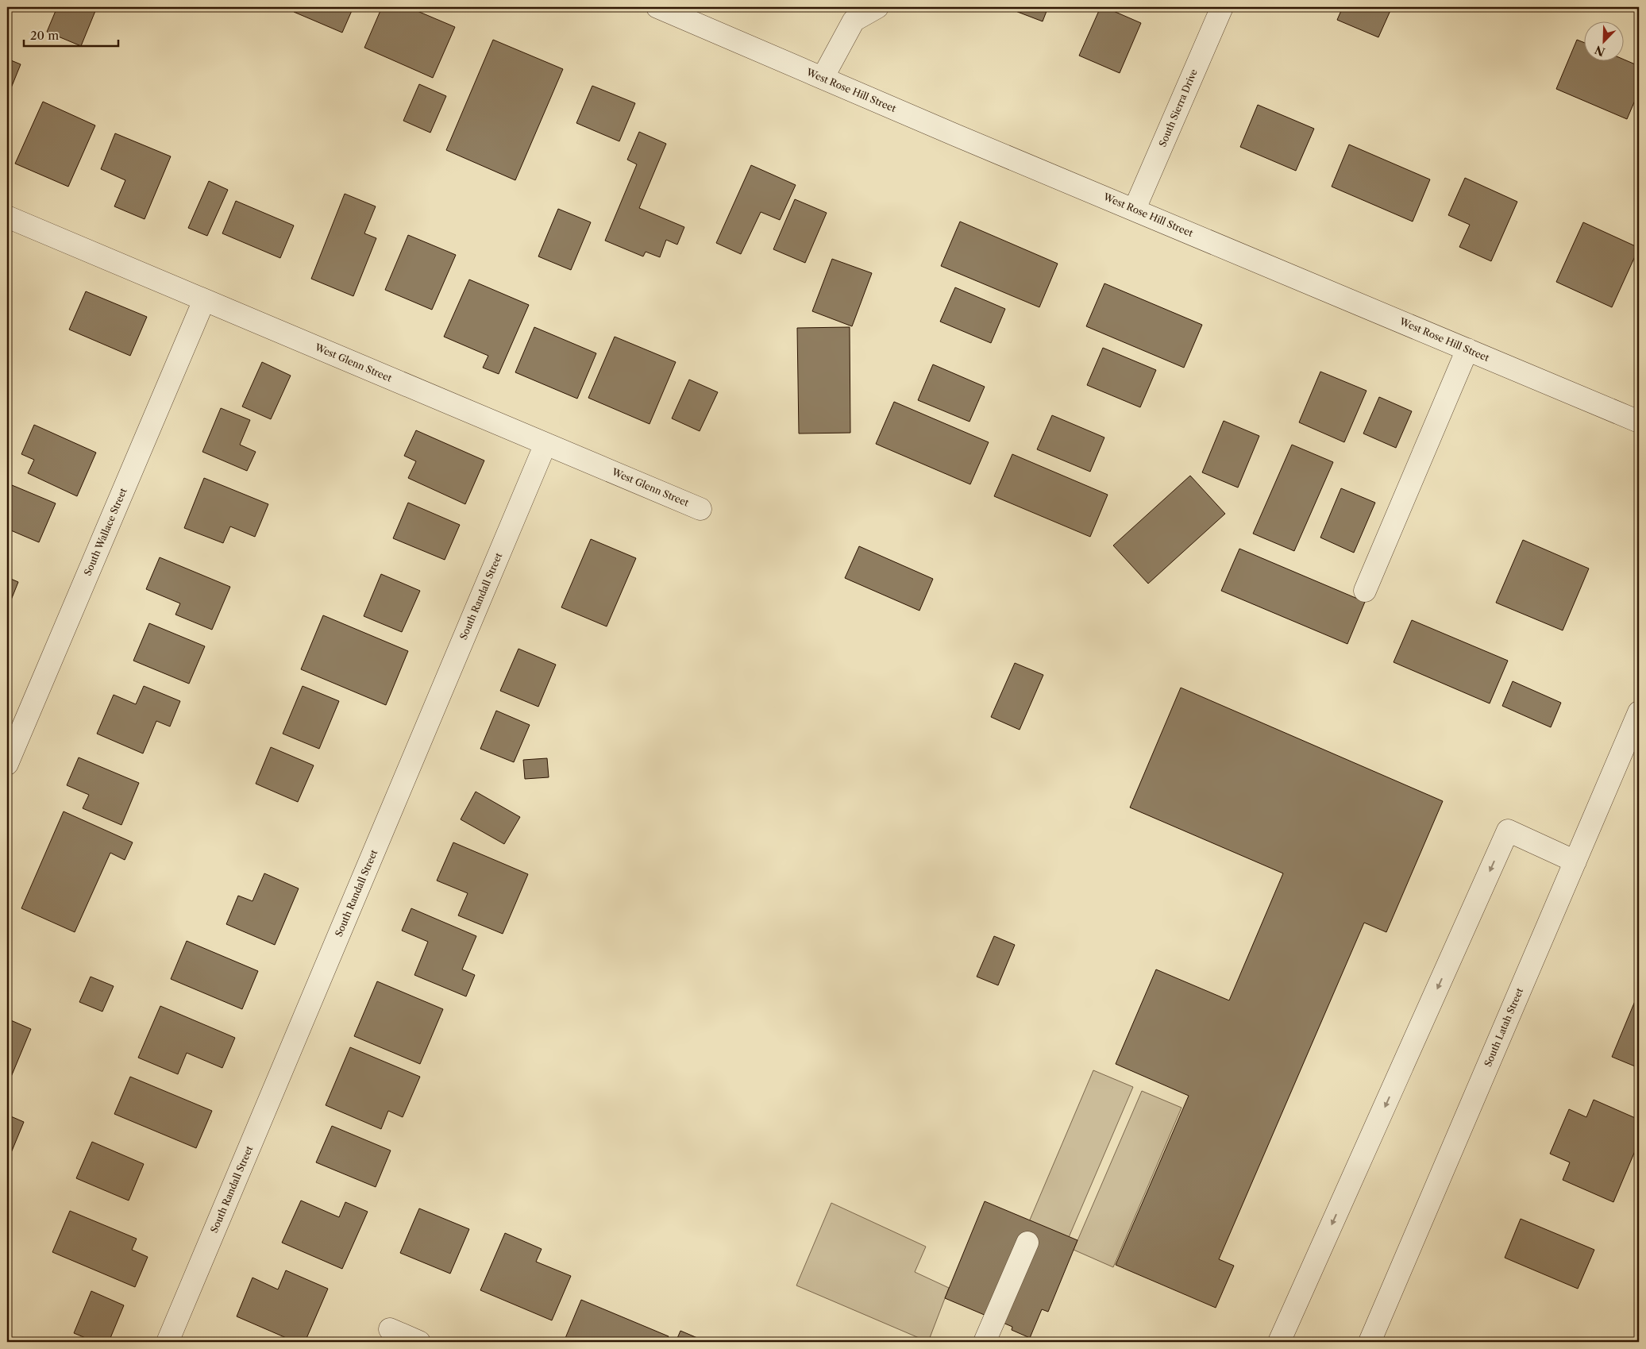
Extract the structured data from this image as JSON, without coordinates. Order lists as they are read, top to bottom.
{
  "streets": {
    "street": [
      "West Rose Hill Street",
      "South Sierra Drive",
      "West Glenn Street",
      "South Wallace Street",
      "South Randall Street",
      "South Latah Street"
    ]
  },
  "crossings": [
    ["West Rose Hill Street", "South Sierra Drive"],
    ["West Glenn Street", "South Wallace Street"],
    ["West Glenn Street", "South Randall Street"]
  ],
  "scale_bar": "20 m",
  "north": "bottom left"
}
